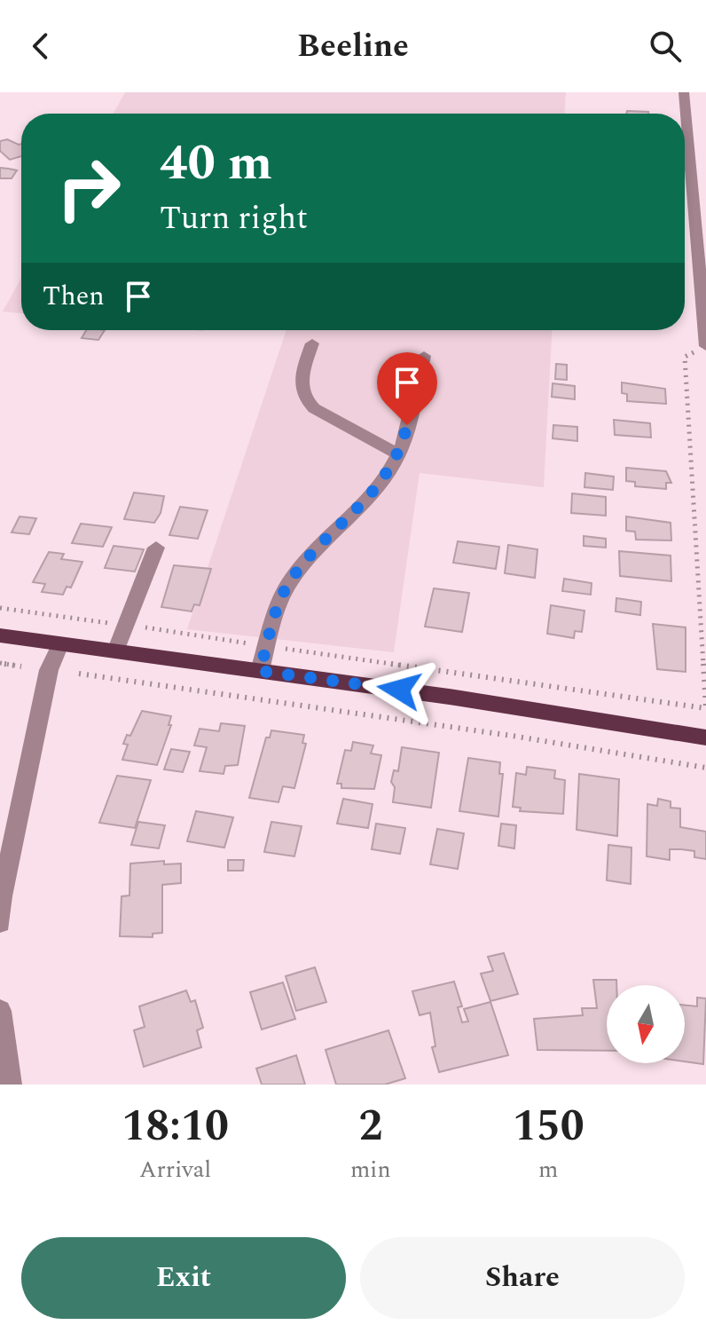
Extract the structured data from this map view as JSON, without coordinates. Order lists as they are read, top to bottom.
{
  "north": "bottom",
  "page": {
    "header": "Beeline",
    "turn": ["40 m", "Turn right"],
    "then": "Then",
    "eta": [
      "18:10",
      "Arrival",
      "2",
      "min",
      "150",
      "m"
    ],
    "buttons": ["Exit", "Share"]
  }
}
